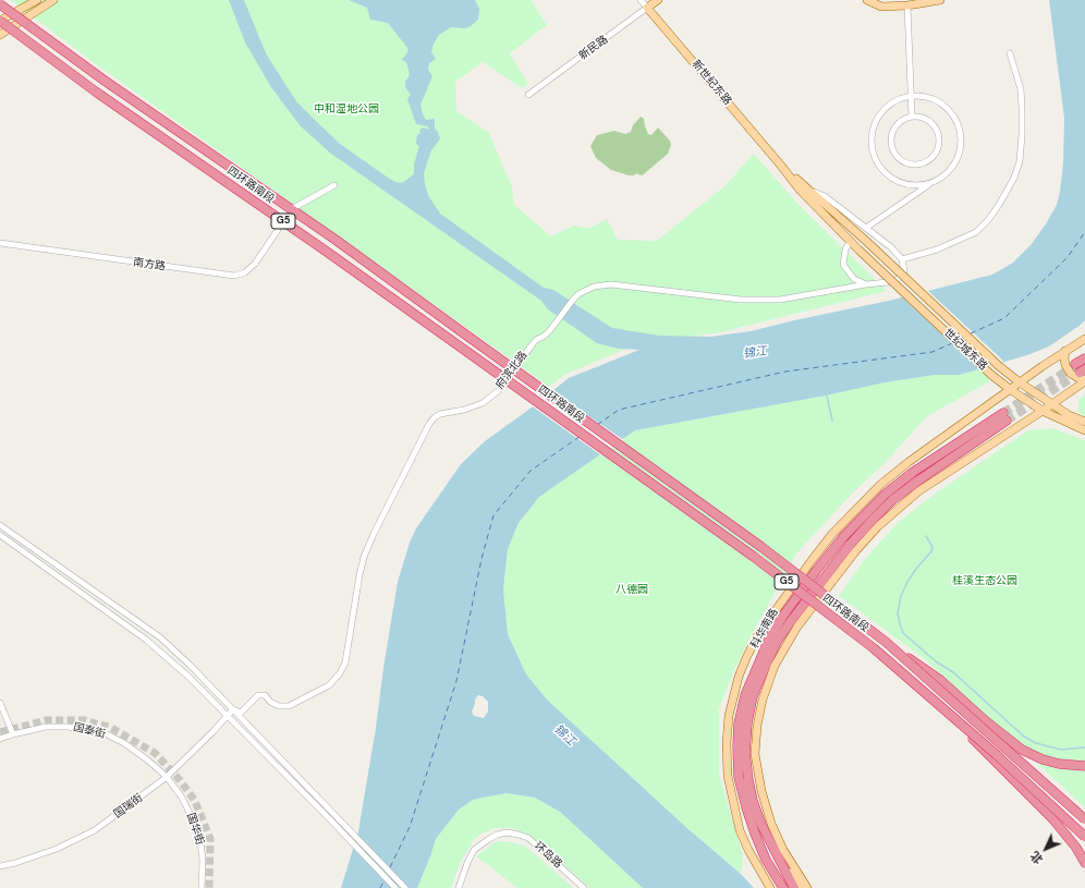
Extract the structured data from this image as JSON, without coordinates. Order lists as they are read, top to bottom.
{
  "streets": {
    "highway": ["四环路南段", "G5", "科华南路"],
    "main road": ["新民路", "新世纪东路", "世纪城东路"],
    "street": [
      "南方路",
      "府滨北路",
      "国泰街",
      "国瑞街",
      "国华街",
      "环岛路"
    ]
  },
  "crossings": [
    ["新民路", "新世纪东路"],
    ["新世纪东路", "世纪城东路"],
    ["新世纪东路", "府滨北路"],
    ["府滨北路", "国瑞街"],
    ["国泰街", "国瑞街"],
    ["国泰街", "国华街"],
    ["国瑞街", "国华街"]
  ],
  "water": ["锦江"],
  "parks": ["中和湿地公园", "桂溪生态公园", "八德园"],
  "north": "bottom left"
}
